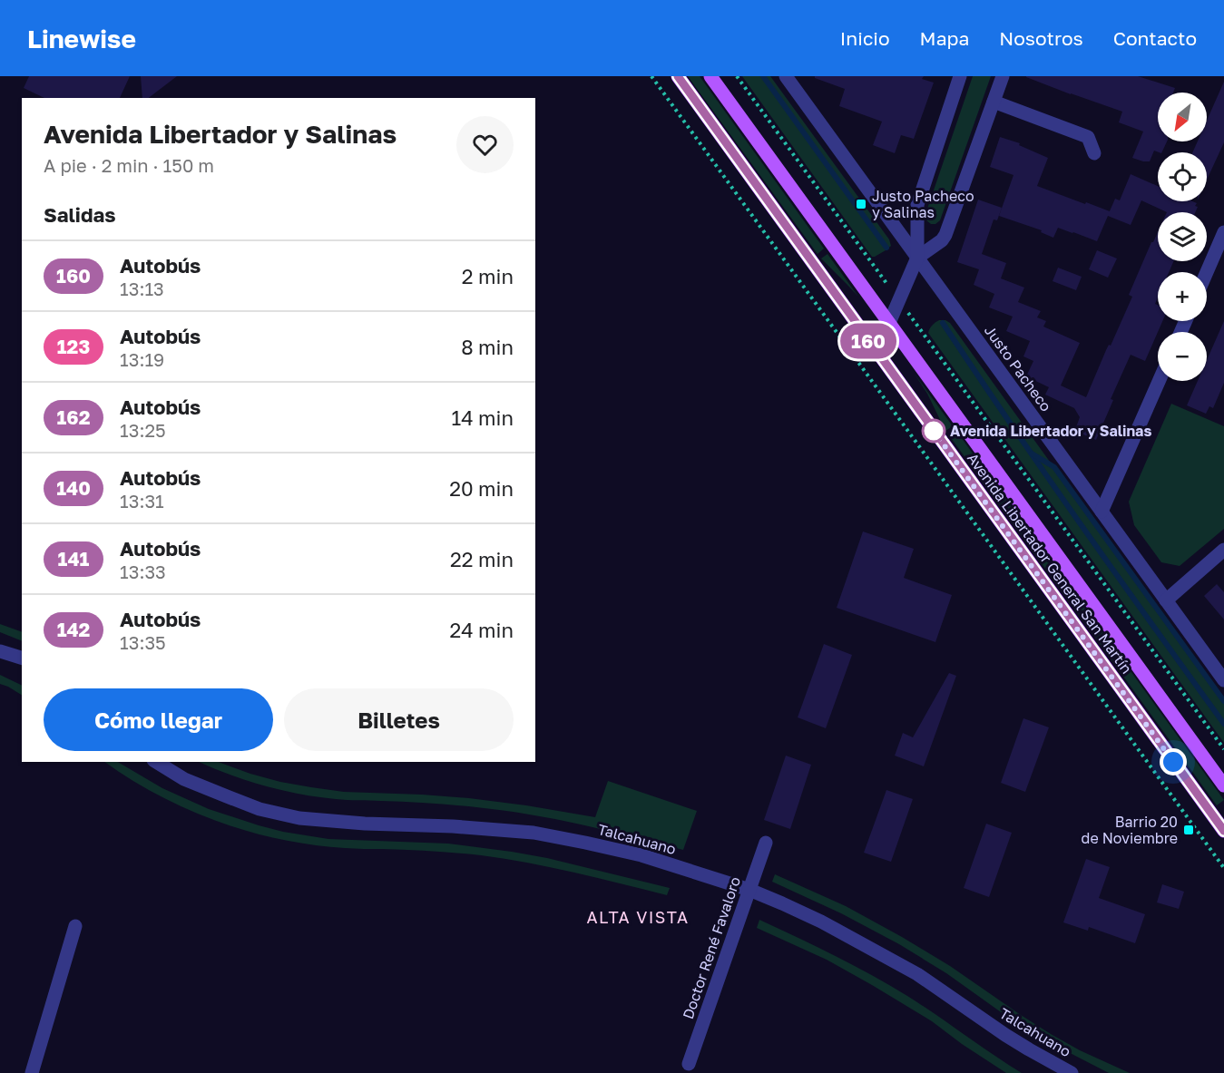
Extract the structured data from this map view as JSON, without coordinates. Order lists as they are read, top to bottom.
{
  "streets": {
    "main road": ["Avenida Libertador General San Martín"],
    "street": ["Justo Pacheco", "Talcahuano", "Doctor René Favaloro"]
  },
  "crossings": [
    ["Talcahuano", "Doctor René Favaloro"]
  ],
  "districts": ["ALTA VISTA"],
  "places": {
    "transit": ["Justo Pacheco y Salinas", "Barrio 20 de Noviembre"],
    "other": ["Avenida Libertador y Salinas"]
  },
  "lines": ["bus line 160"],
  "north": "bottom left",
  "page": {
    "header": "Linewise",
    "nav": [
      "Inicio",
      "Mapa",
      "Nosotros",
      "Contacto"
    ],
    "on_map": "160",
    "map_buttons": ["+", "−"],
    "heading": [
      ["Avenida Libertador y Salinas", "A pie · 2 min · 150 m"],
      "Salidas"
    ],
    "list": [
      {
        "mark": "160",
        "name": "Autobús",
        "note": "13:13",
        "value": "2 min"
      },
      {
        "mark": "123",
        "name": "Autobús",
        "note": "13:19",
        "value": "8 min"
      },
      {
        "mark": "162",
        "name": "Autobús",
        "note": "13:25",
        "value": "14 min"
      },
      {
        "mark": "140",
        "name": "Autobús",
        "note": "13:31",
        "value": "20 min"
      },
      {
        "mark": "141",
        "name": "Autobús",
        "note": "13:33",
        "value": "22 min"
      },
      {
        "mark": "142",
        "name": "Autobús",
        "note": "13:35",
        "value": "24 min"
      }
    ],
    "buttons": ["Cómo llegar", "Billetes"]
  }
}
